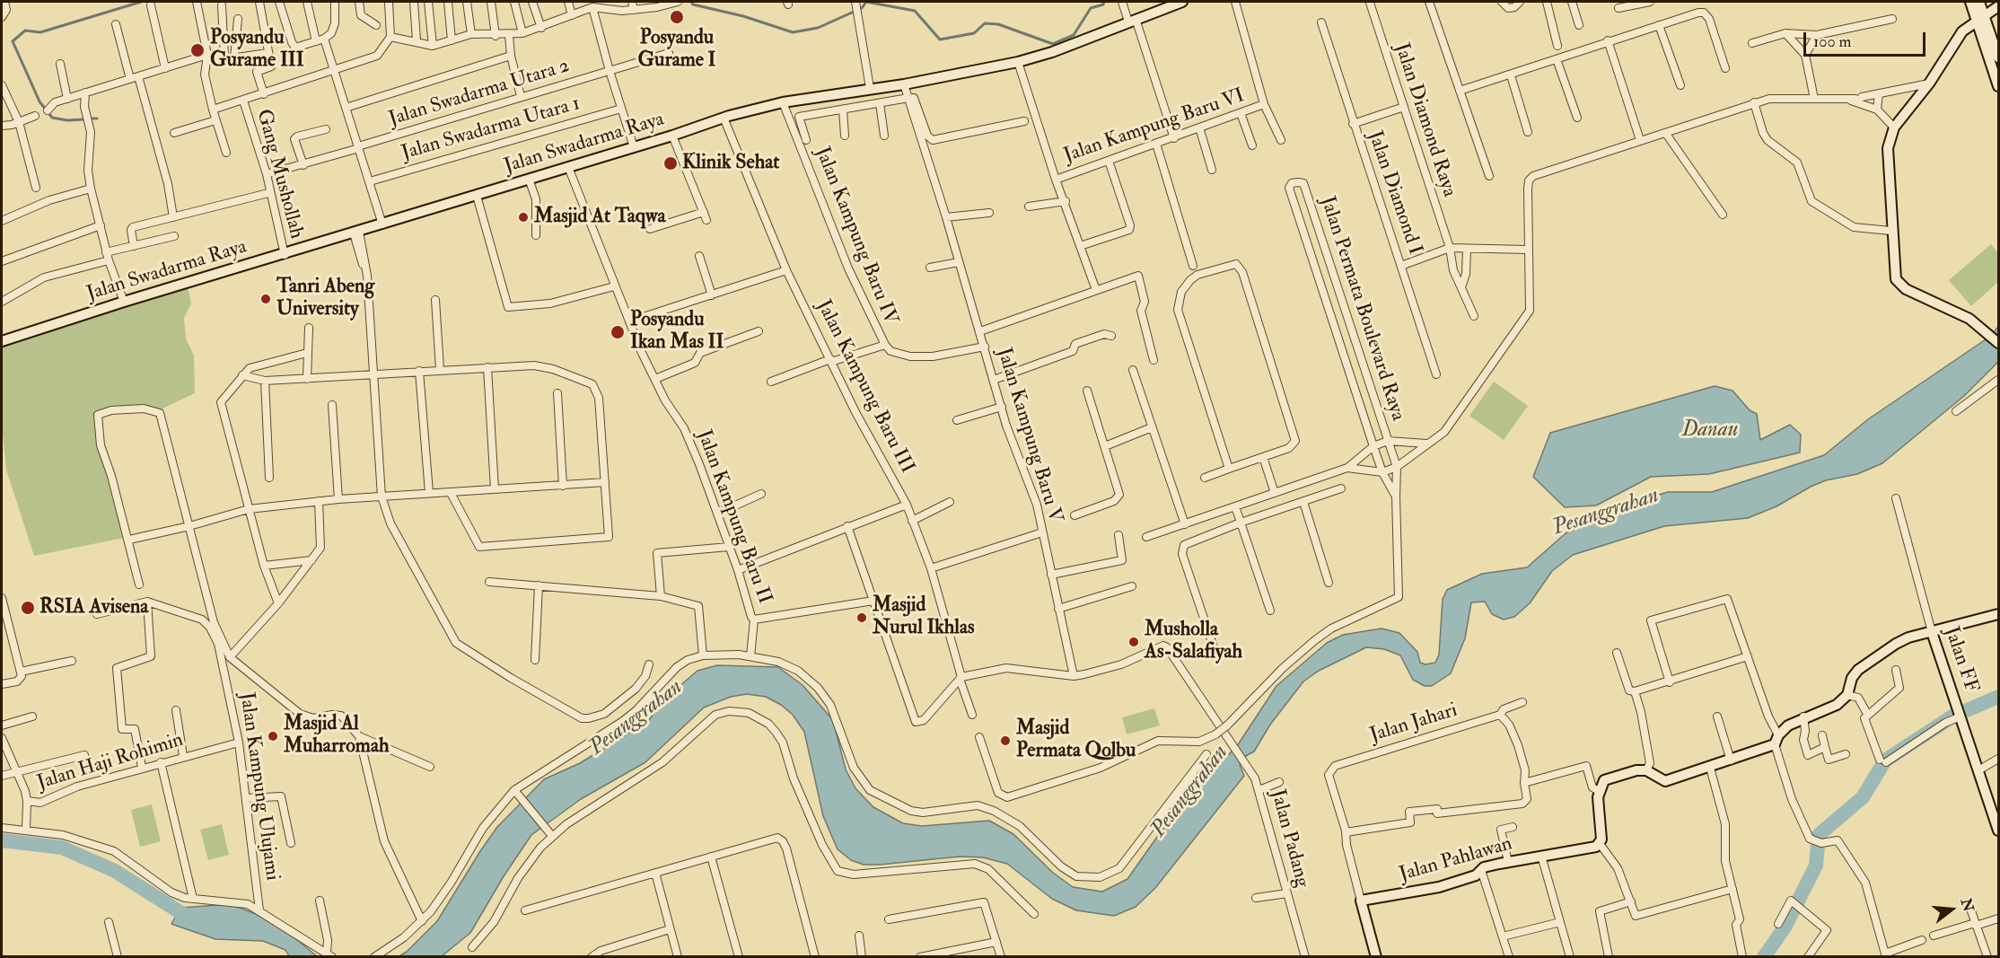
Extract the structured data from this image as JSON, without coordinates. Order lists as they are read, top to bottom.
{
  "streets": {
    "street": [
      "Jalan Swadarma Utara 2",
      "Jalan Diamond Raya",
      "Jalan Kampung Baru VI",
      "Jalan Swadarma Utara 1",
      "Jalan Swadarma Raya",
      "Gang Mushollah",
      "Jalan Diamond I",
      "Jalan Kampung Baru IV",
      "Jalan Permata Boulevard Raya",
      "Jalan Kampung Baru III",
      "Jalan Kampung Baru V",
      "Jalan Kampung Baru II",
      "Jalan FF",
      "Jalan Jahari",
      "Jalan Haji Rohimin",
      "Jalan Kampung Ulujami",
      "Jalan Padang",
      "Jalan Pahlawan"
    ]
  },
  "crossings": [
    ["Jalan Swadarma Utara 2", "Gang Mushollah"],
    ["Jalan Kampung Baru VI", "Jalan Swadarma Raya"],
    ["Jalan Kampung Baru VI", "Jalan Kampung Baru V"],
    ["Jalan Swadarma Raya", "Gang Mushollah"],
    ["Jalan Swadarma Raya", "Jalan Kampung Baru IV"],
    ["Jalan Swadarma Raya", "Jalan Kampung Baru III"],
    ["Jalan Swadarma Raya", "Jalan Kampung Baru V"],
    ["Jalan Swadarma Raya", "Jalan Kampung Baru II"],
    ["Jalan Kampung Baru IV", "Jalan Kampung Baru V"],
    ["Jalan Kampung Baru V", "Jalan Padang"],
    ["Jalan Jahari", "Jalan Pahlawan"],
    ["Jalan Haji Rohimin", "Jalan Kampung Ulujami"]
  ],
  "water": ["Danau", "Pesanggrahan"],
  "places": [
    "Posyandu Gurame I",
    "Posyandu Gurame III",
    "Klinik Sehat",
    "Masjid At Taqwa",
    "Tanri Abeng University",
    "Posyandu Ikan Mas II",
    "RSIA Avisena",
    "Masjid Nurul Ikhlas",
    "Musholla As-Salafiyah",
    "Masjid Al Muharromah",
    "Masjid Permata Qolbu"
  ],
  "scale_bar": "100 m",
  "north": "right"
}
